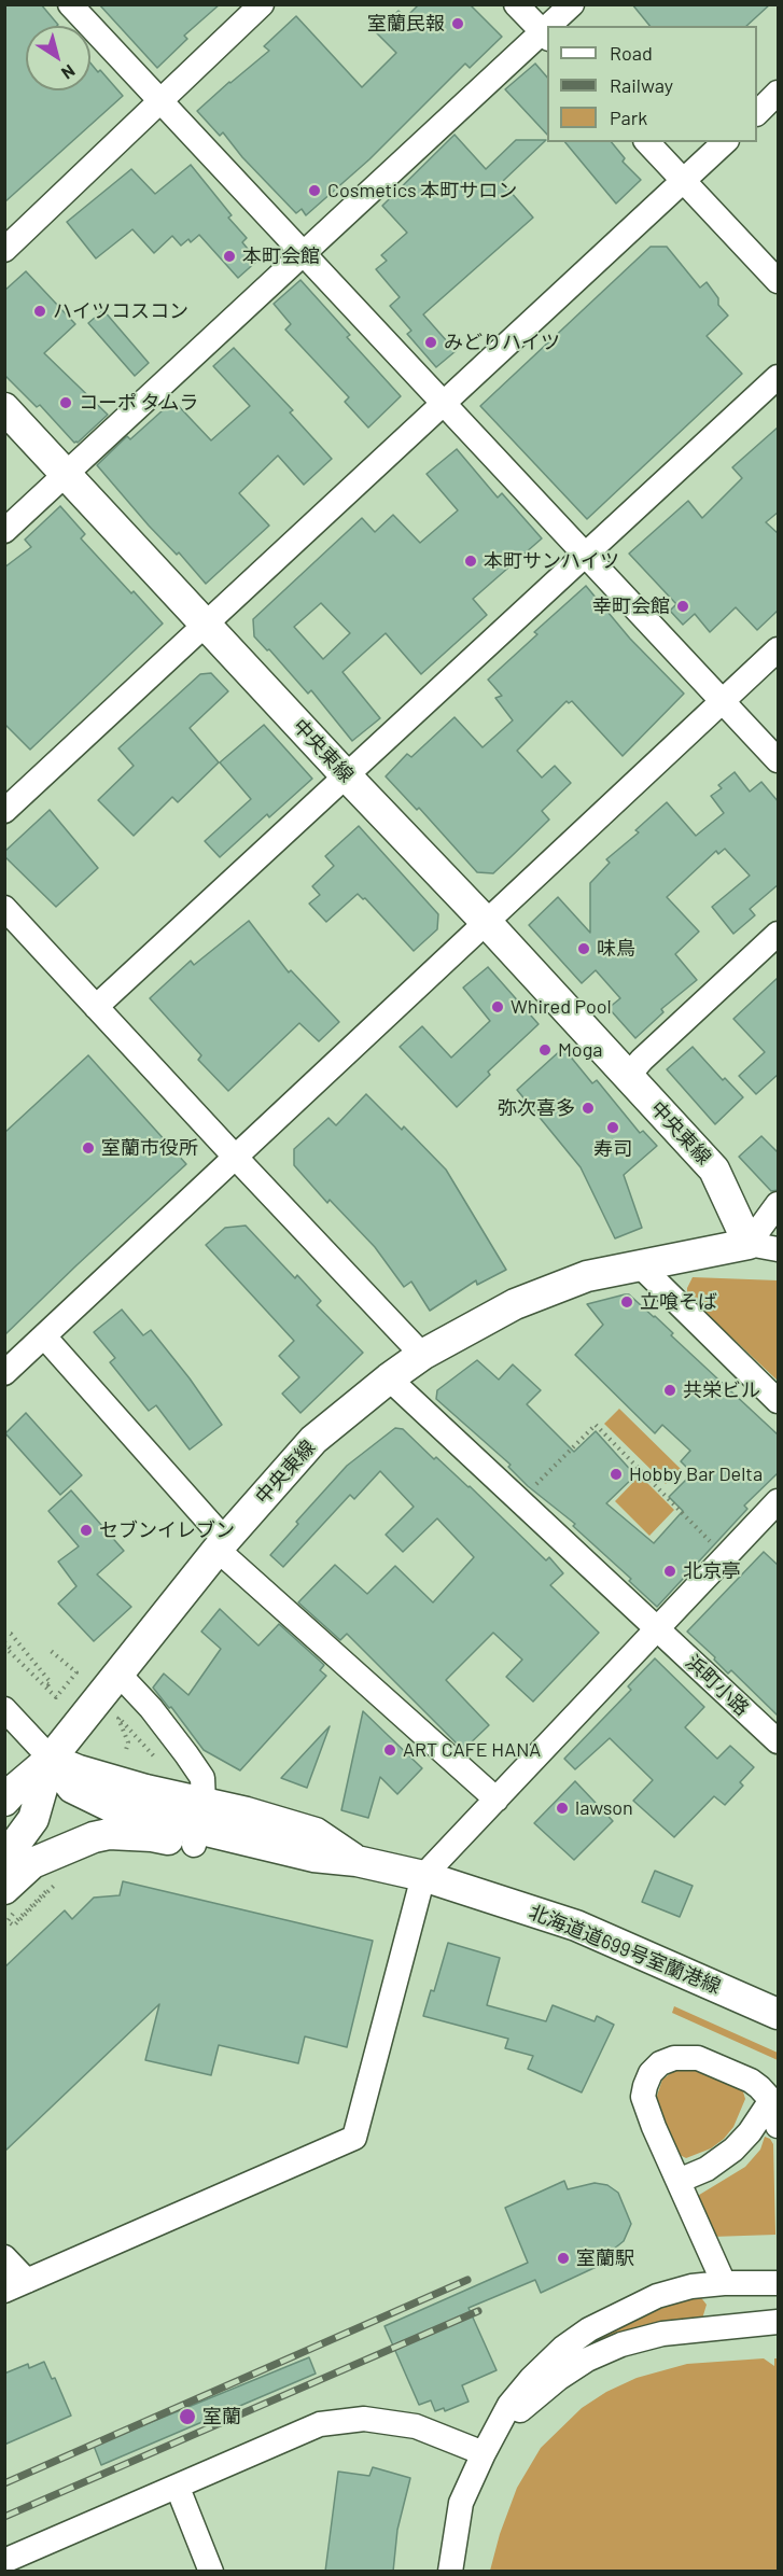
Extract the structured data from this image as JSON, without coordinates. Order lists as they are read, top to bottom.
{
  "streets": {
    "main road": ["中央東線", "北海道道699号室蘭港線"],
    "street": ["浜町小路"]
  },
  "crossings": [
    ["中央東線", "浜町小路"],
    ["中央東線", "北海道道699号室蘭港線"]
  ],
  "places": [
    "室蘭民報",
    "Cosmetics 本町サロン",
    "本町会館",
    "ハイツコスコン",
    "みどりハイツ",
    "コーポ タムラ",
    "本町サンハイツ",
    "幸町会館",
    "味鳥",
    "Whired Pool",
    "Moga",
    "弥次喜多",
    "寿司",
    "室蘭市役所",
    "立喰そば",
    "共栄ビル",
    "Hobby Bar Delta",
    "セブンイレブン",
    "北京亭",
    "ART CAFE HANA",
    "lawson",
    "室蘭駅",
    "室蘭"
  ],
  "legend": ["Road", "Railway", "Park"],
  "north": "bottom right"
}
